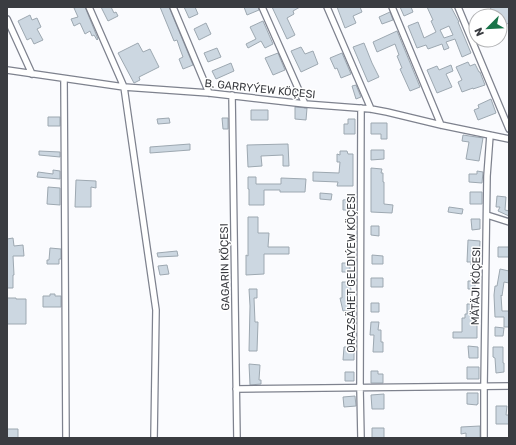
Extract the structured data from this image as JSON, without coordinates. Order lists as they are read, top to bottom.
{
  "streets": {
    "street": [
      "B. GARRYÝEW KÖÇESI",
      "GAGARIN KÖÇESI",
      "ORAZSÄHET GELDIÝEW KÖÇESI",
      "MÄTÄJI KÖÇESI"
    ]
  },
  "crossings": [
    ["B. GARRYÝEW KÖÇESI", "GAGARIN KÖÇESI"],
    ["B. GARRYÝEW KÖÇESI", "ORAZSÄHET GELDIÝEW KÖÇESI"],
    ["B. GARRYÝEW KÖÇESI", "MÄTÄJI KÖÇESI"]
  ],
  "north": "bottom left"
}
